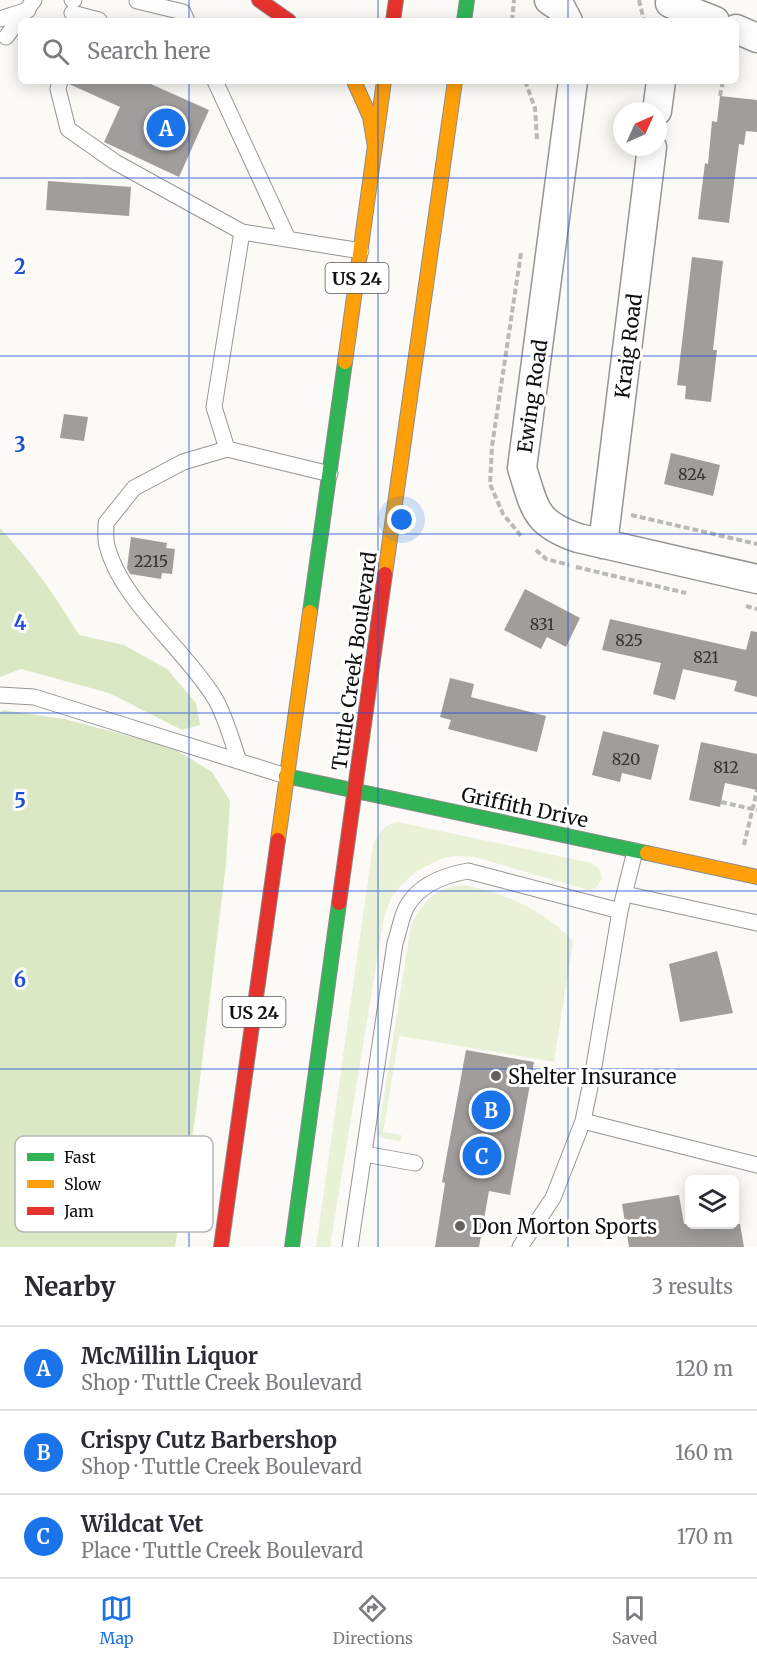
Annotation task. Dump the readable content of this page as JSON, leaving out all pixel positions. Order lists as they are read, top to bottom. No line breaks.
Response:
{"streets":{"main road":["US 24","Tuttle Creek Boulevard","Griffith Drive"],"street":["Kraig Road","Ewing Road"]},"crossings":[["US 24","Griffith Drive"],["Kraig Road","Ewing Road"],["Tuttle Creek Boulevard","Griffith Drive"]],"places":["Shelter Insurance","Don Morton Sports"],"house_numbers":["824","2215","831","825","821","820","812"],"legend":["Fast","Slow","Jam"],"north":"top right","page":{"search":"Search here","pins":["A","B","C"],"heading":["Nearby","3 results"],"list":[{"mark":"A","name":"McMillin Liquor","note":"Shop · Tuttle Creek Boulevard","value":"120 m"},{"mark":"B","name":"Crispy Cutz Barbershop","note":"Shop · Tuttle Creek Boulevard","value":"160 m"},{"mark":"C","name":"Wildcat Vet","note":"Place · Tuttle Creek Boulevard","value":"170 m"}],"nav":["Map","Directions","Saved"]},"grid":{"rows":["2","3","4","5","6"]}}
